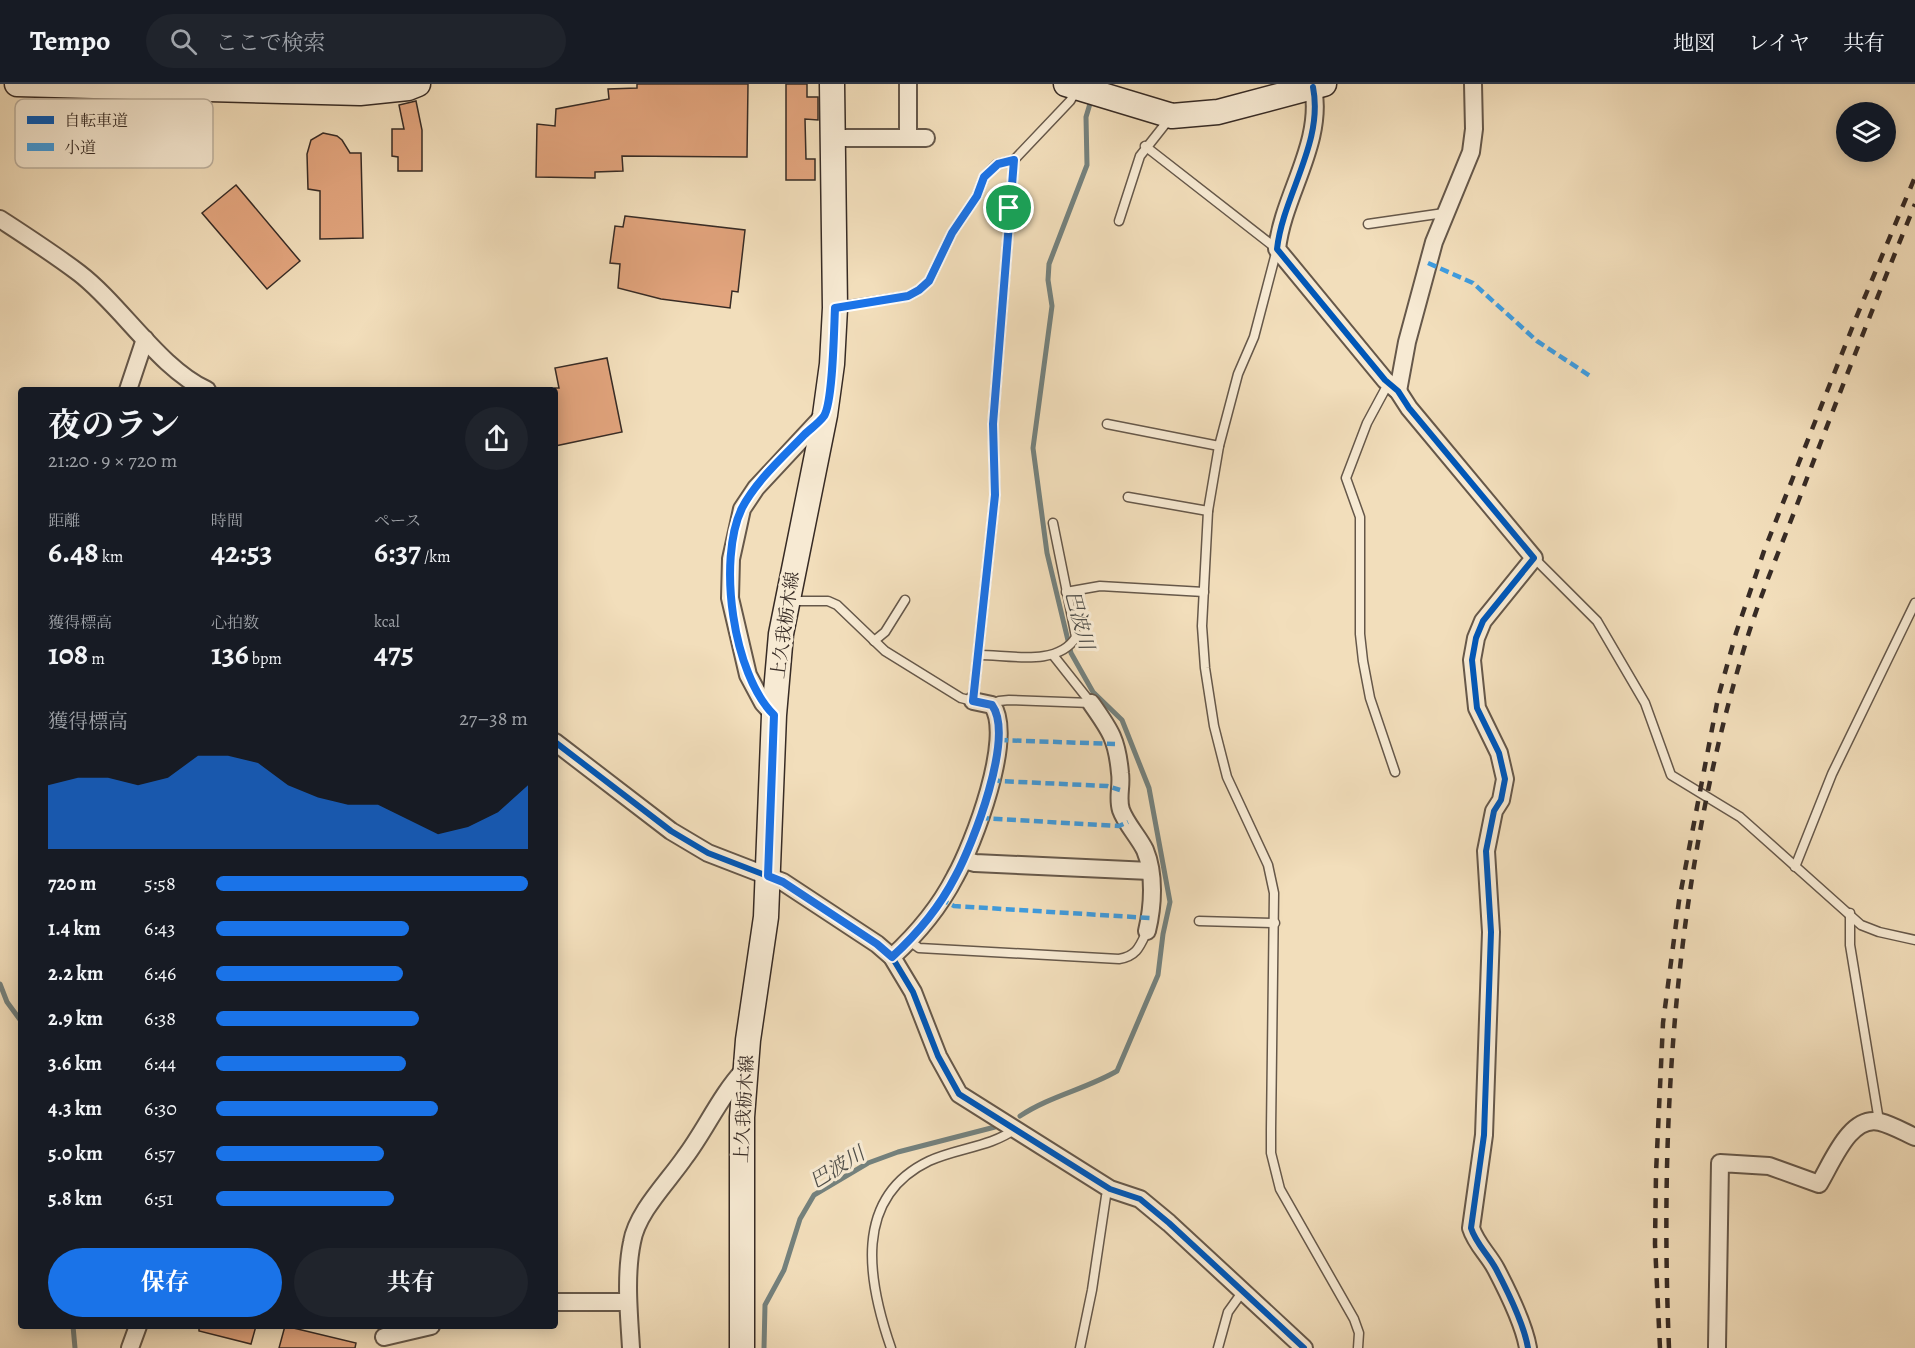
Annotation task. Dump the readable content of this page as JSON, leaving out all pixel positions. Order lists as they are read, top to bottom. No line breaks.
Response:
{"streets":{"main road":["上久我栃木線"]},"water":["巴波川"],"legend":["自転車道","小道"],"page":{"header":"Tempo","search":"ここで検索","nav":["地図","レイヤ","共有"],"heading":["夜のラン","21:20 · 9 × 720 m"],"stats":[["距離","6.48 km"],["時間","42:53"],["ペース","6:37 /km"],["獲得標高","108 m"],["心拍数","136 bpm"],["kcal","475"]],"chart":["獲得標高","27–38 m"],"list":[{"name":"720 m","note":"5:58"},{"name":"1.4 km","note":"6:43"},{"name":"2.2 km","note":"6:46"},{"name":"2.9 km","note":"6:38"},{"name":"3.6 km","note":"6:44"},{"name":"4.3 km","note":"6:30"},{"name":"5.0 km","note":"6:57"},{"name":"5.8 km","note":"6:51"}],"buttons":["保存","共有"]}}
